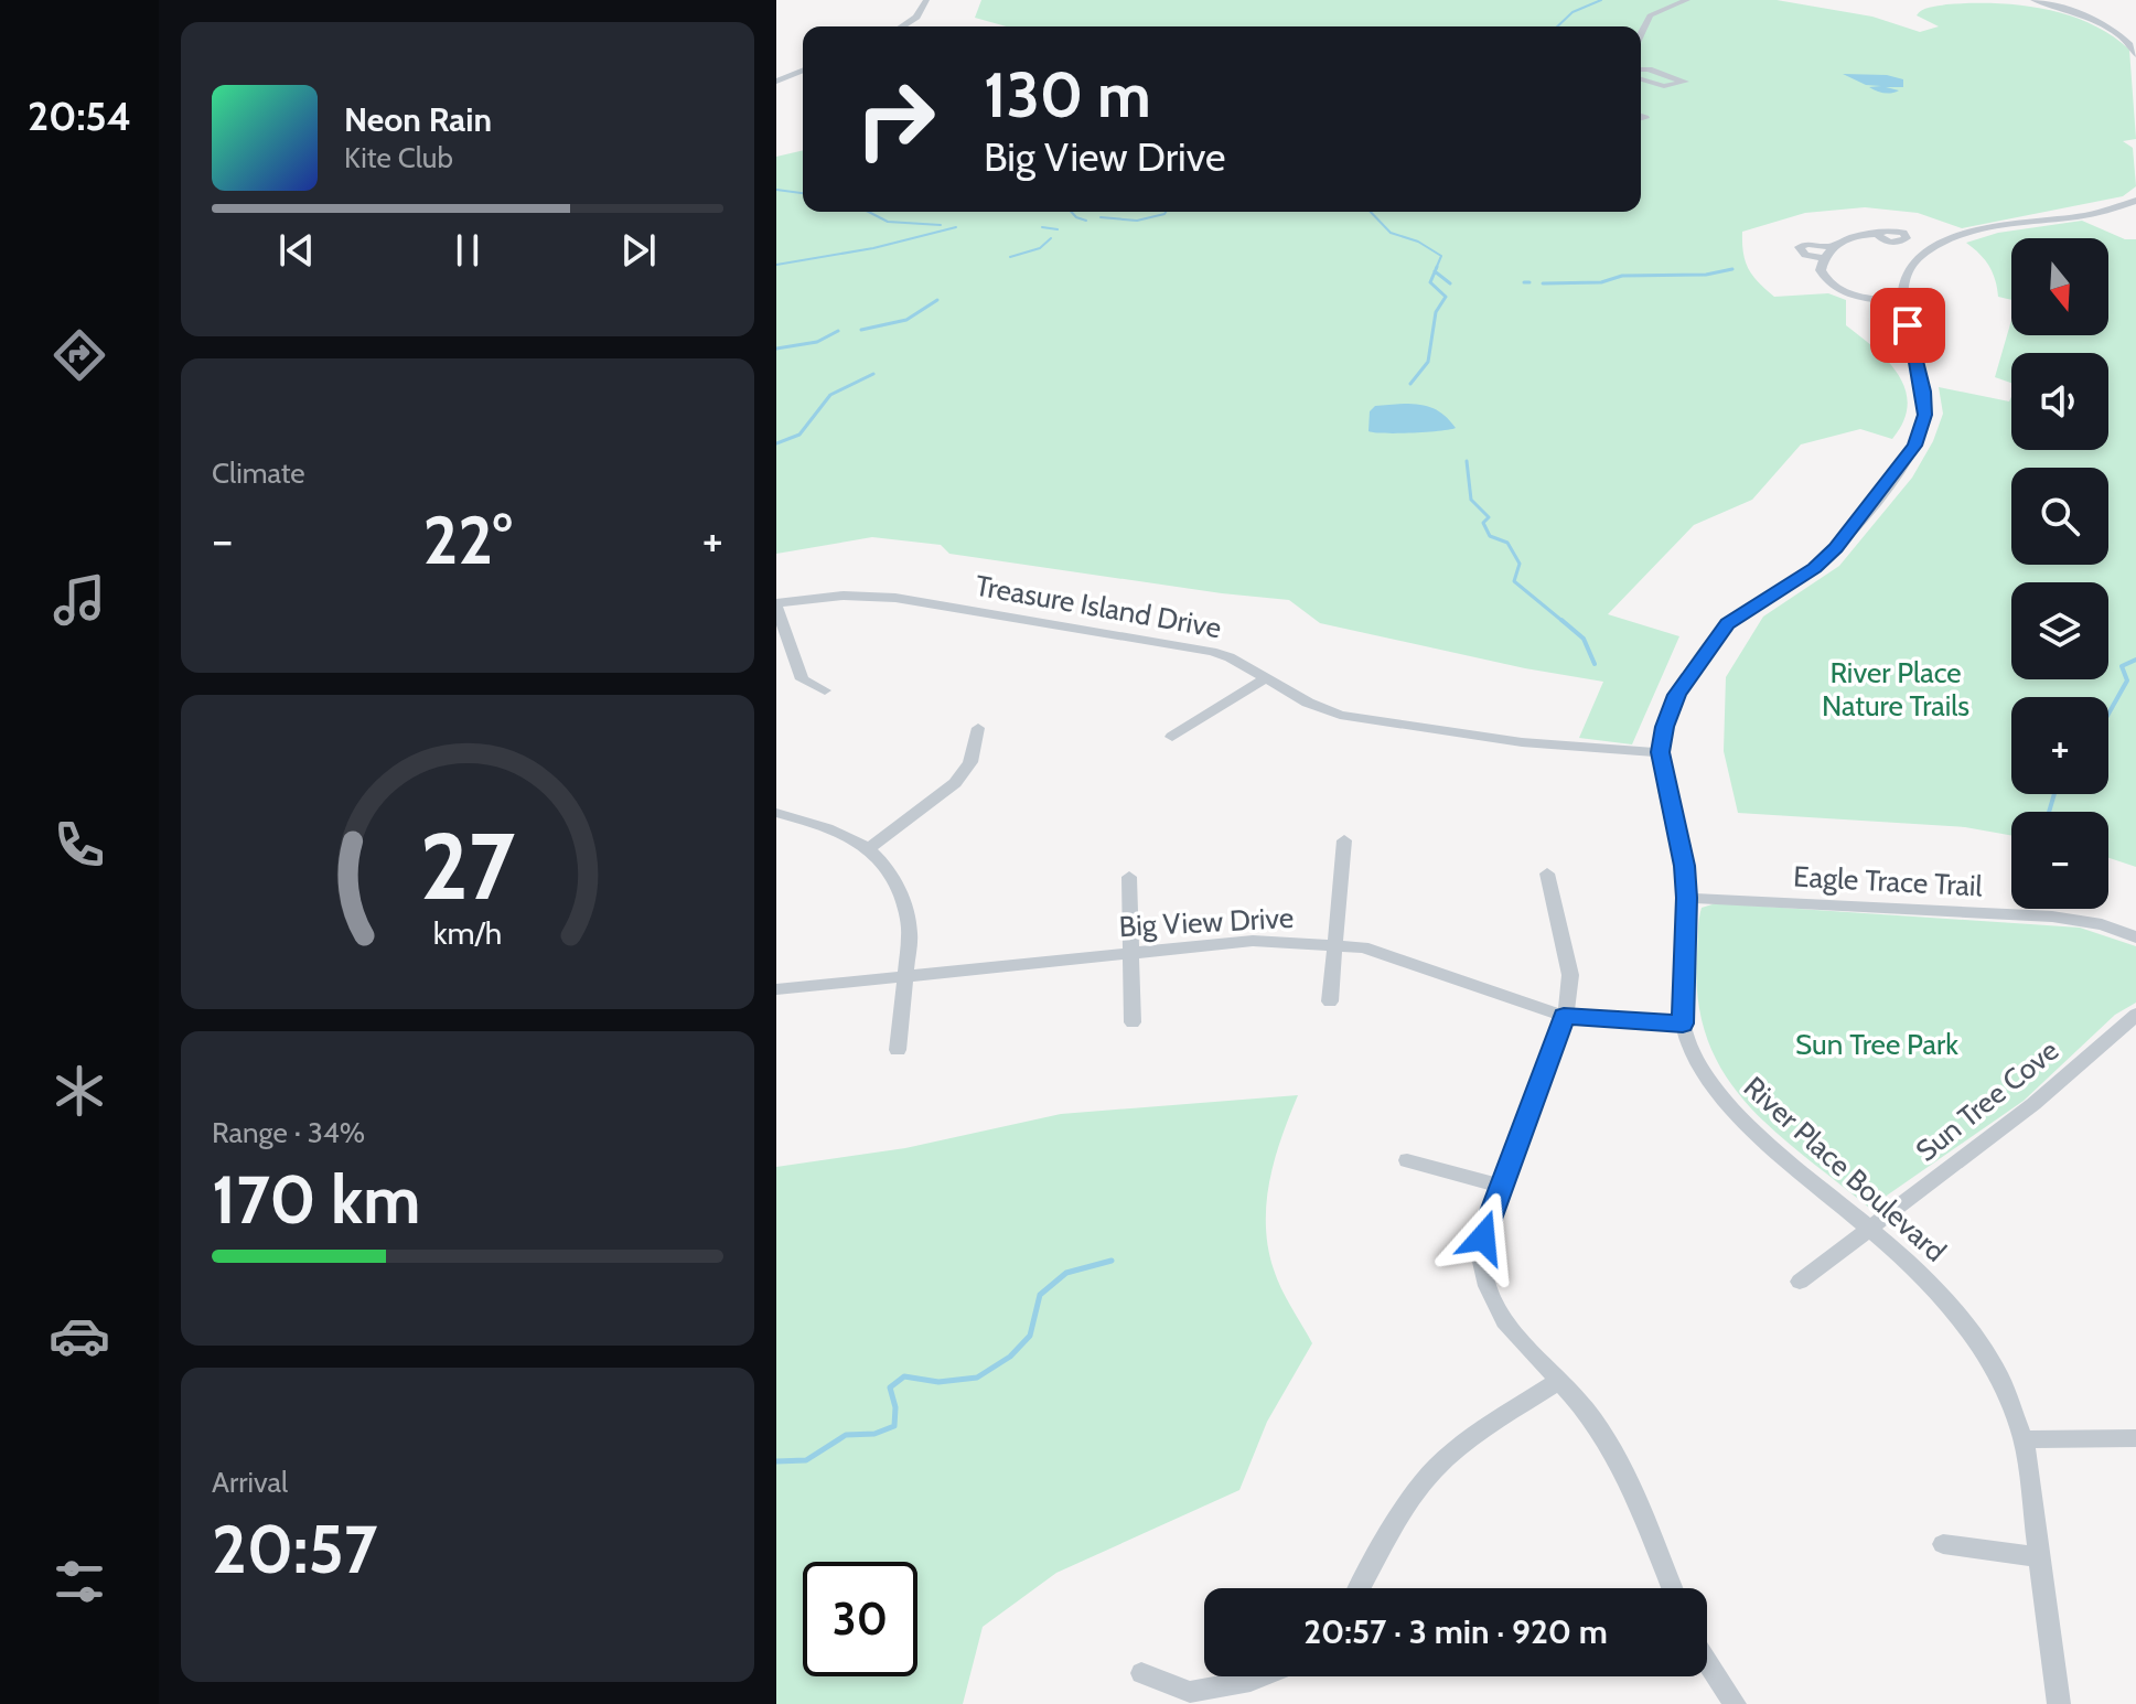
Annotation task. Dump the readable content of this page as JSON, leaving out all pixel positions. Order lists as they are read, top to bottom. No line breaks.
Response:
{"streets":{"street":["Treasure Island Drive","Eagle Trace Trail","Big View Drive","Sun Tree Cove","River Place Boulevard"]},"crossings":[["Treasure Island Drive","River Place Boulevard"],["Eagle Trace Trail","River Place Boulevard"],["Big View Drive","River Place Boulevard"],["Sun Tree Cove","River Place Boulevard"]],"parks":["River Place Nature Trails","Sun Tree Park"],"north":"bottom","page":{"tabs":"20:54","turn":["130 m","Big View Drive"],"song":["Neon Rain","Kite Club"],"map_buttons":["+","−"],"tile":["Climate",["Range · 34%","170 km"],["Arrival","20:57"]],"heat":["−","22°","+"],"limit":"30","trip":"20:57 · 3 min · 920 m","gauge":["27","km/h"]}}
